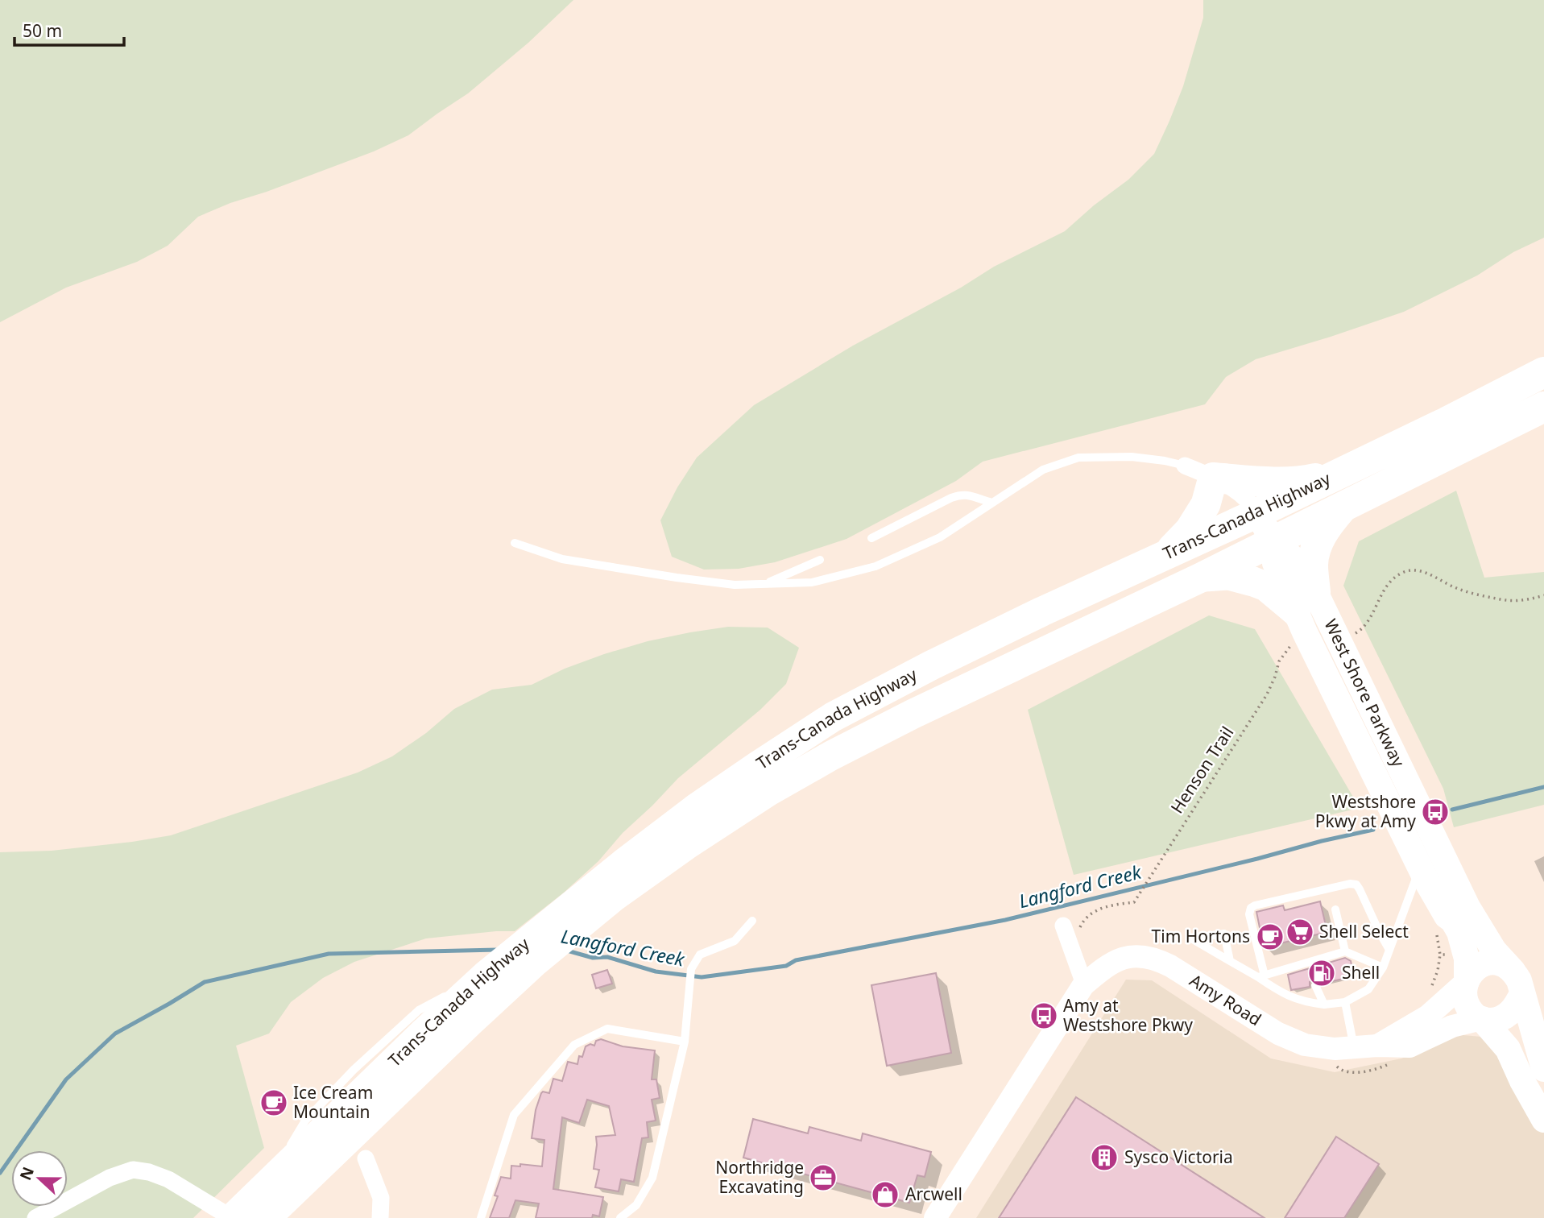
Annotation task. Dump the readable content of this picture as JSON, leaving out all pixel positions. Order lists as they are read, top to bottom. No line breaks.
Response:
{"streets":{"highway":["Trans-Canada Highway"],"main road":["West Shore Parkway"],"street":["Amy Road"],"path":["Henson Trail"]},"crossings":[["Trans-Canada Highway","West Shore Parkway"],["West Shore Parkway","Henson Trail"],["West Shore Parkway","Amy Road"]],"water":["Langford Creek"],"places":{"bus stop":["Westshore Pkwy at Amy","Amy at Westshore Pkwy"],"supermarket":["Shell Select"],"cafe":["Tim Hortons","Ice Cream Mountain"],"fuel station":["Shell"],"building":["Sysco Victoria"],"office":["Northridge Excavating"],"shop":["Arcwell"]},"scale_bar":"50 m","north":"left"}
